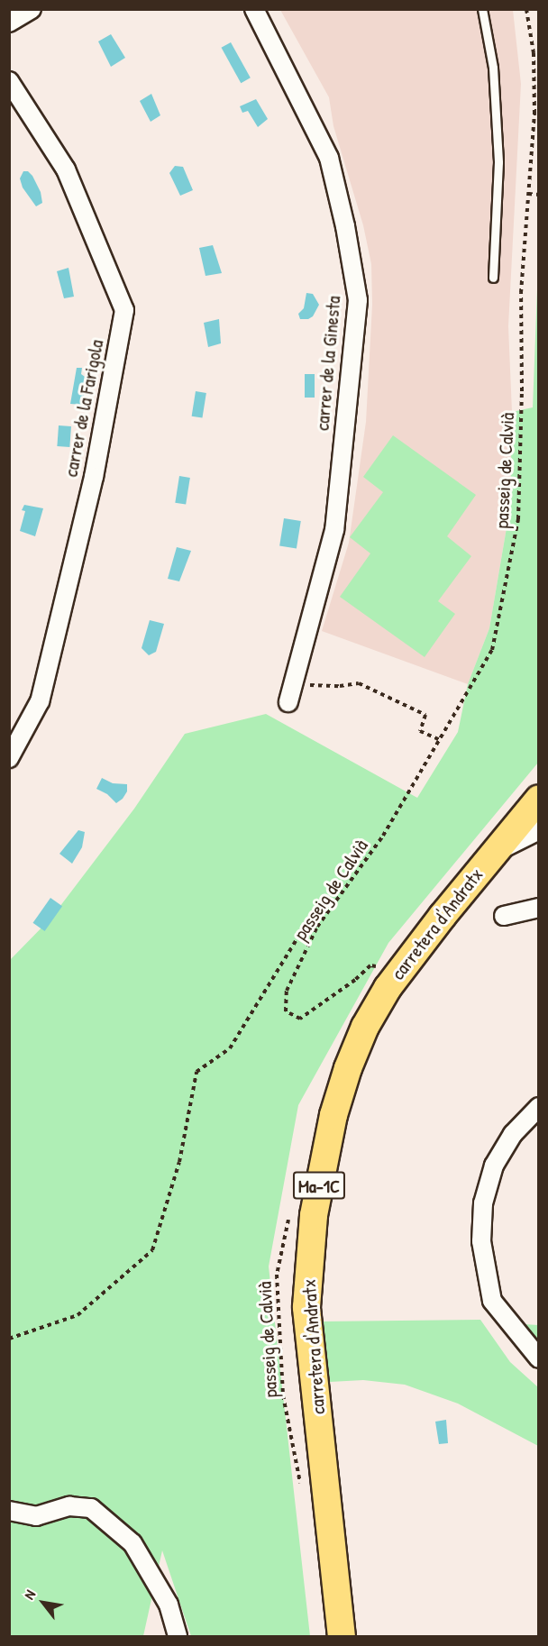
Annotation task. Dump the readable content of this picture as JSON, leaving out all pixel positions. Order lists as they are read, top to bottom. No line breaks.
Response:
{"streets":{"main road":["carretera d'Andratx","Ma-1C"],"street":["carrer de la Ginesta","carrer de la Farigola"],"path":["passeig de Calvià"]},"north":"top left"}
